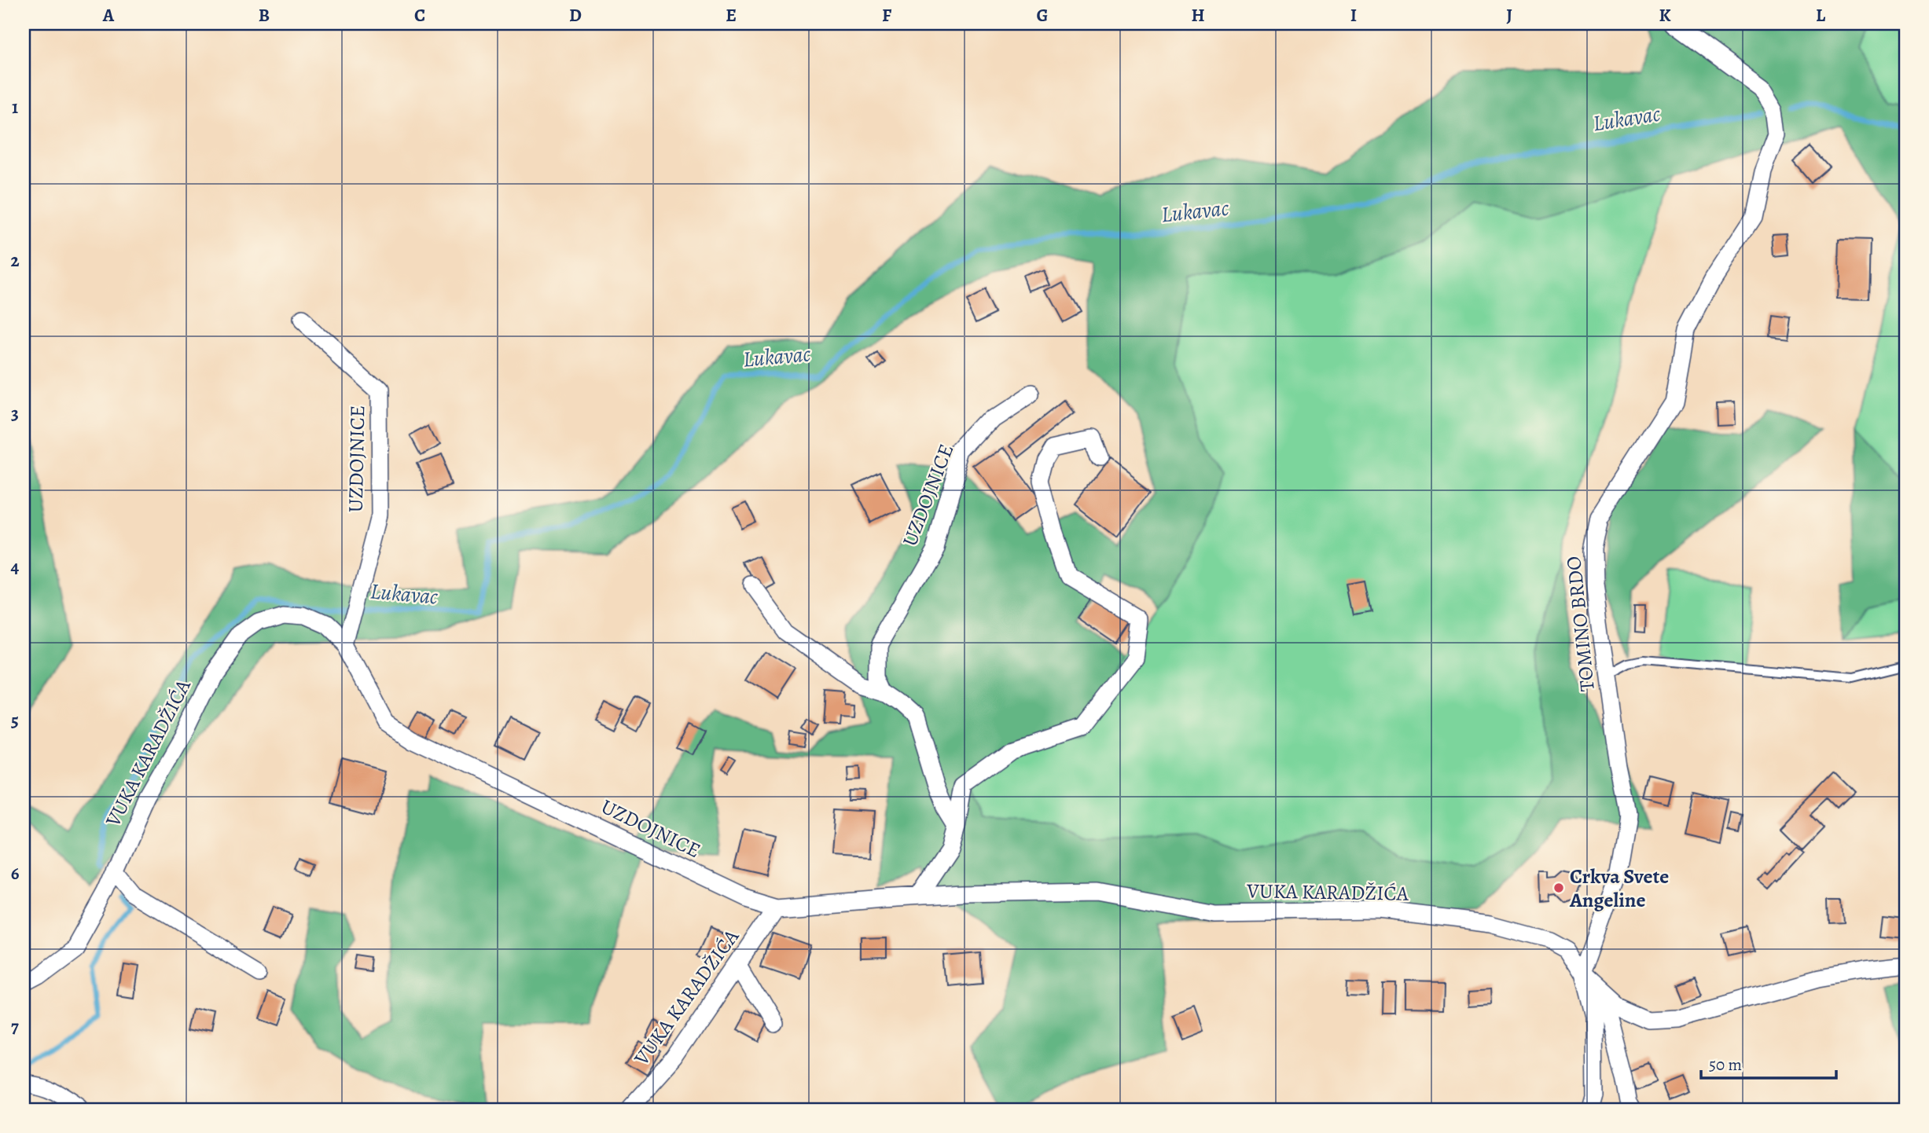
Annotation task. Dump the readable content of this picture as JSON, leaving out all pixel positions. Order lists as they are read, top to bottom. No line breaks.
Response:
{"streets":{"street":["UZDOJNICE","TOMINO BRDO","VUKA KARADŽIĆA"]},"crossings":[["UZDOJNICE","VUKA KARADŽIĆA"],["TOMINO BRDO","VUKA KARADŽIĆA"]],"water":["Lukavac"],"places":["Crkva Svete Angeline"],"scale_bar":"50 m","grid":{"columns":["A","B","C","D","E","F","G","H","I","J","K","L"],"rows":["1","2","3","4","5","6","7"]}}
